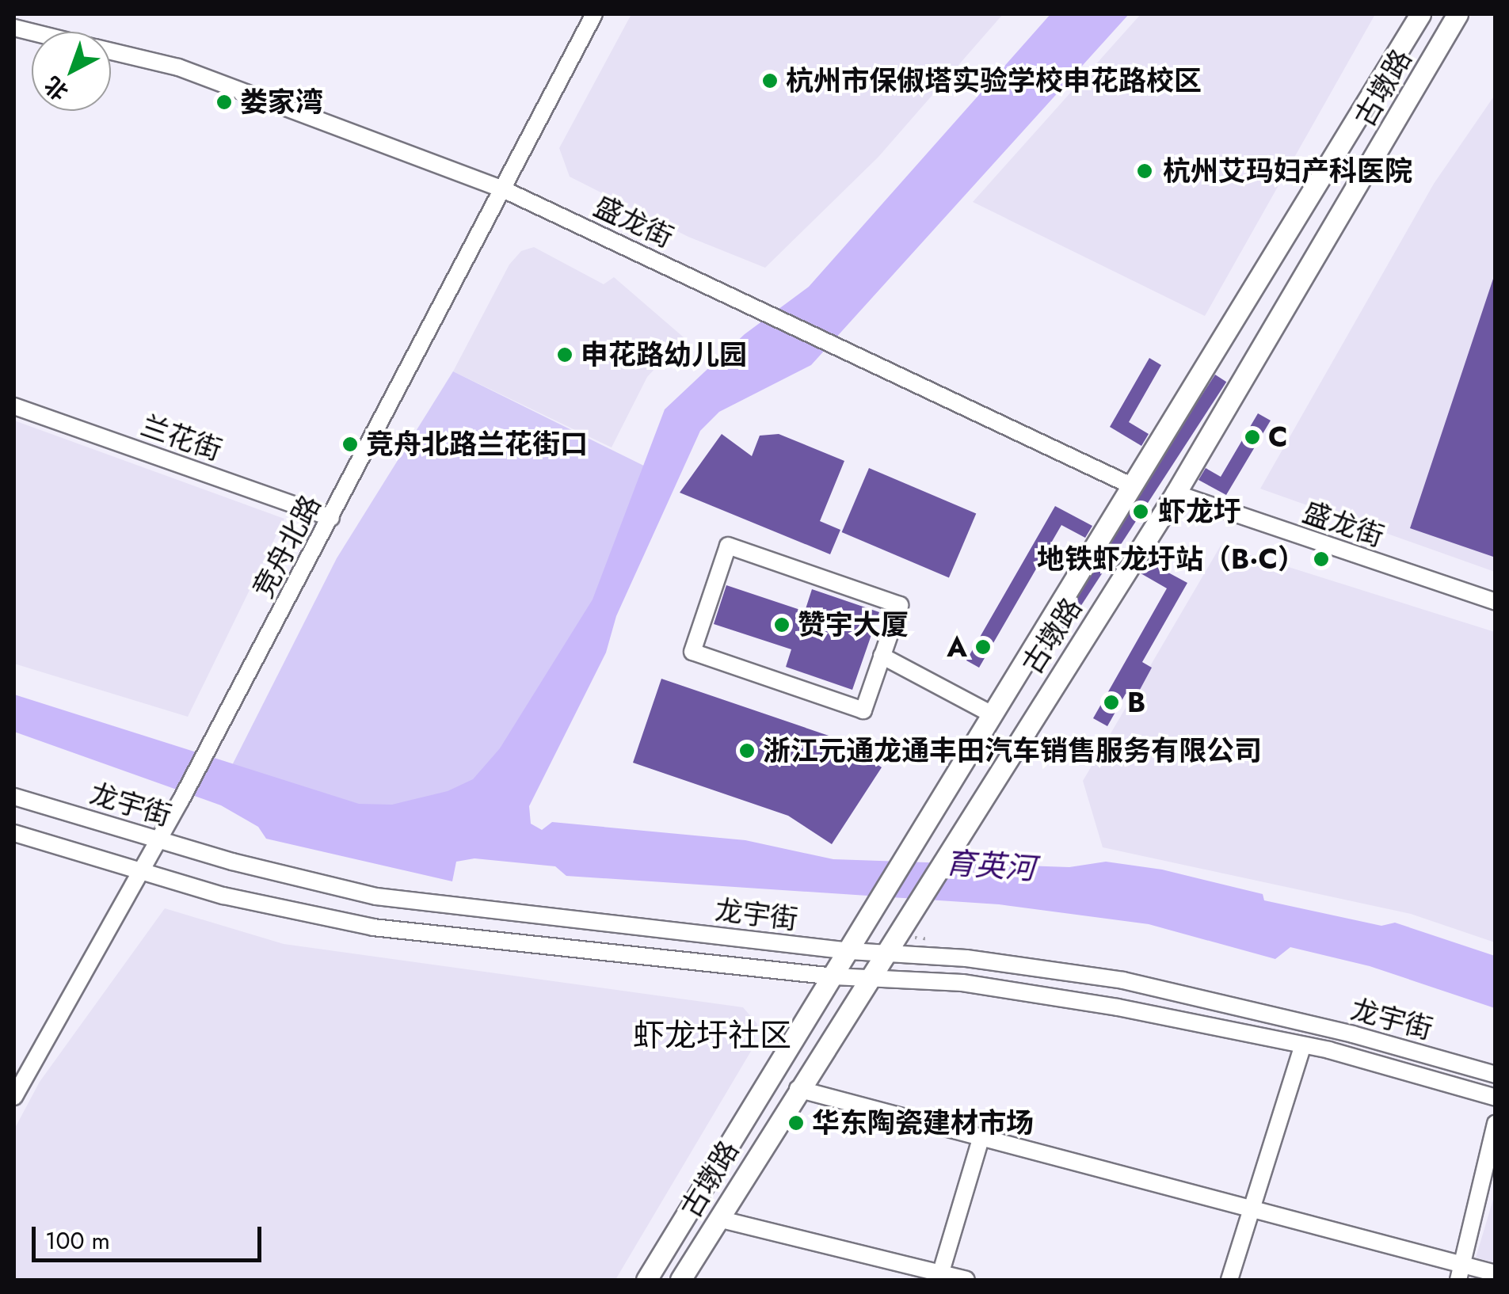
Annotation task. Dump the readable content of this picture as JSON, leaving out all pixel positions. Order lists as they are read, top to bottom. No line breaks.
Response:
{"streets":{"main road":["古墩路"],"street":["盛龙街","兰花街","竞舟北路","龙宇街"]},"crossings":[["古墩路","盛龙街"],["古墩路","龙宇街"],["盛龙街","竞舟北路"],["兰花街","竞舟北路"],["竞舟北路","龙宇街"]],"districts":["虾龙圩社区"],"water":["育英河"],"places":["杭州市保俶塔实验学校申花路校区","娄家湾","杭州艾玛妇产科医院","申花路幼儿园","C","竞舟北路兰花街口","虾龙圩","地铁虾龙圩站（B·C）","赞宇大厦","A","B","浙江元通龙通丰田汽车销售服务有限公司","华东陶瓷建材市场"],"scale_bar":"100 m","north":"bottom left"}
